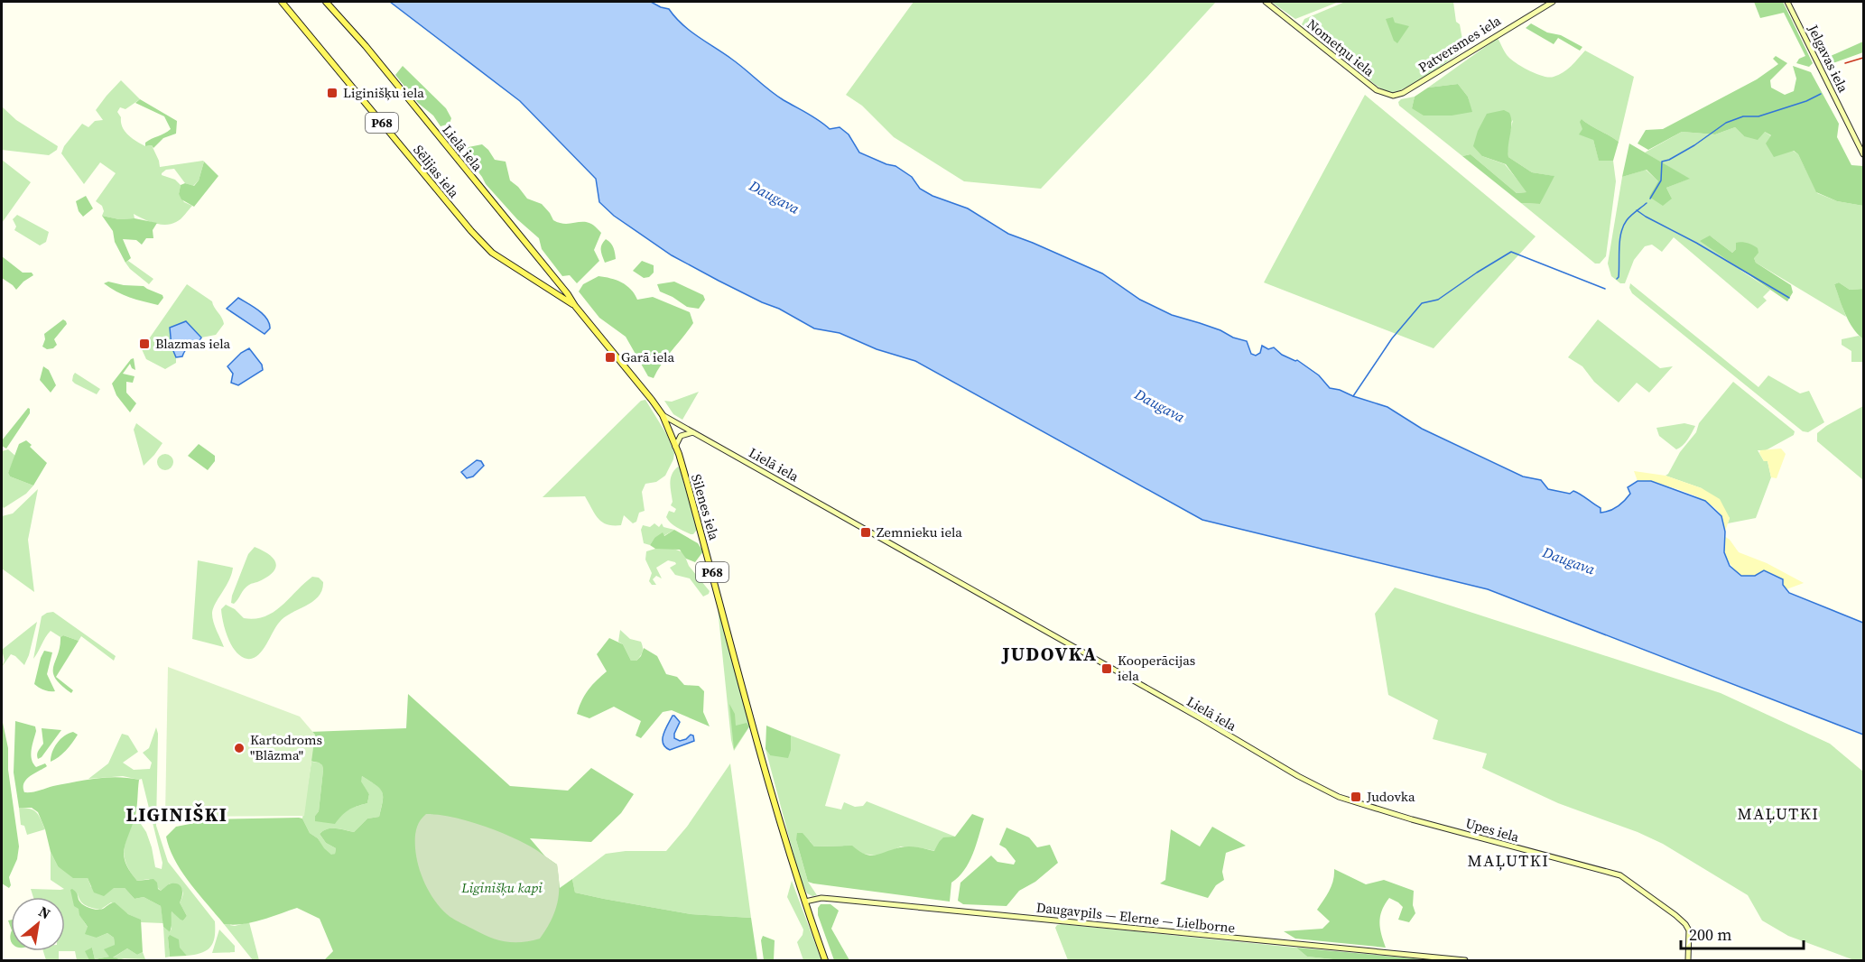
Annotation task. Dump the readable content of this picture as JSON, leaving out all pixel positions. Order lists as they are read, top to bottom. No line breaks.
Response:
{"streets":{"main road":["P68","Lielā iela","Sēlijas iela","Silenes iela"],"street":["Patversmes iela","Nometņu iela","Jelgavas iela","Upes iela","Daugavpils — Elerne — Lielborne"]},"crossings":[["Patversmes iela","Nometņu iela"],["P68","Silenes iela"],["P68","Daugavpils — Elerne — Lielborne"],["Lielā iela","Sēlijas iela"],["Lielā iela","Silenes iela"],["Lielā iela","Upes iela"],["Silenes iela","Daugavpils — Elerne — Lielborne"]],"districts":["JUDOVKA","MAĻUTKI","LIGINIŠKI","MAĻUTKI"],"water":["Daugava"],"parks":["Liginišķu kapi"],"places":{"transit":["Liginišķu iela","Blazmas iela","Garā iela","Zemnieku iela","Kooperācijas iela","Judovka"],"other":["Kartodroms \"Blāzma\""]},"scale_bar":"200 m","north":"top right"}
